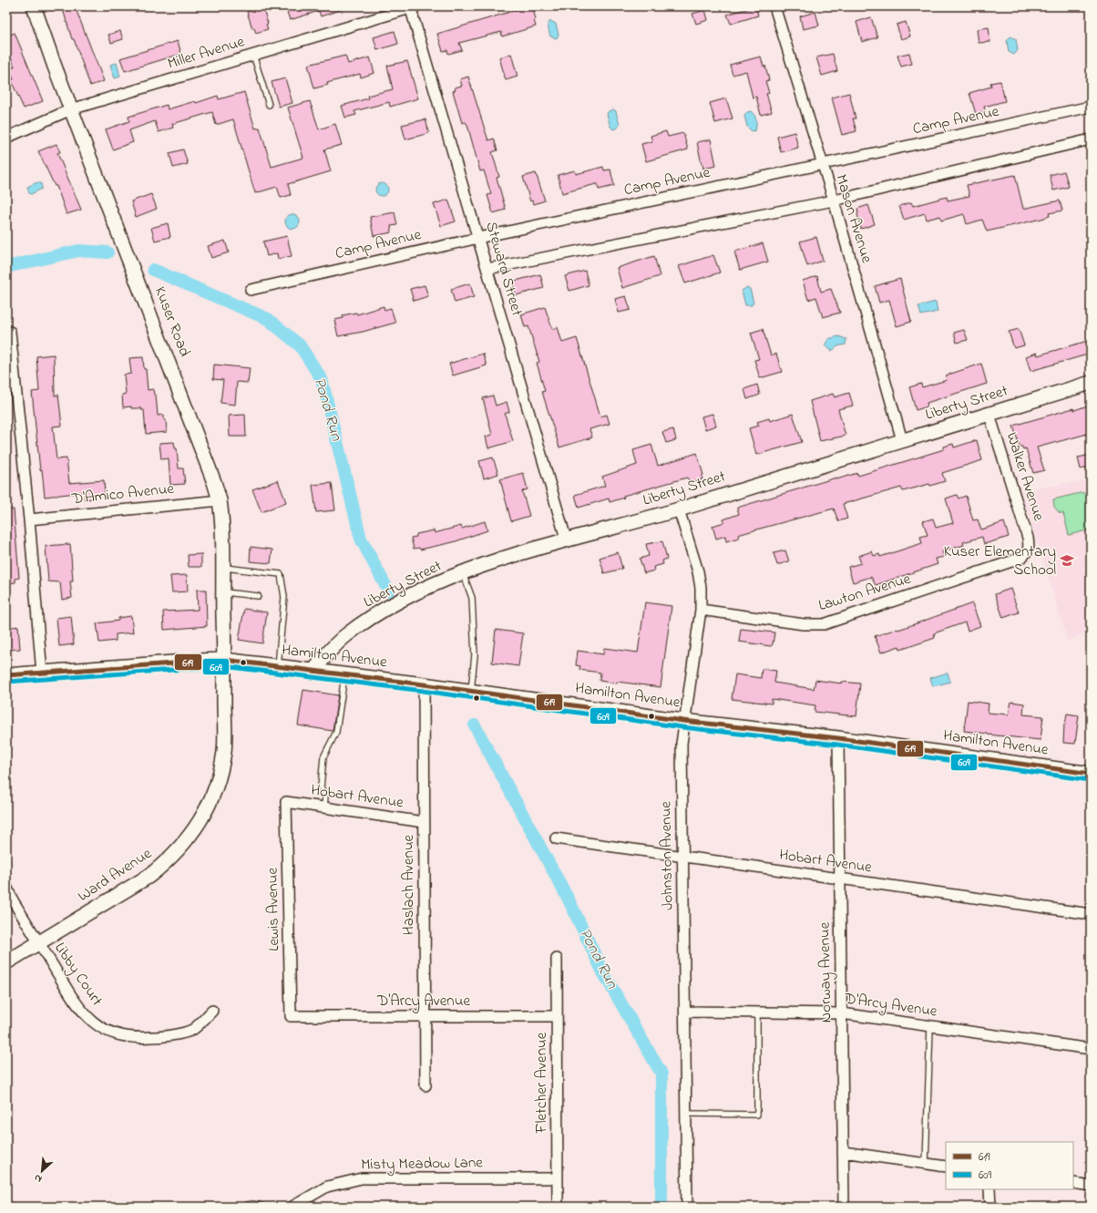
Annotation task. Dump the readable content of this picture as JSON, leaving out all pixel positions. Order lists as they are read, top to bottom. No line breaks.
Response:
{"streets":{"street":["Miller Avenue","Camp Avenue","Mason Avenue","Steward Street","Kuser Road","Liberty Street","Walker Avenue","D'Amico Avenue","Lawton Avenue","Hamilton Avenue","Hobart Avenue","Johnston Avenue","Ward Avenue","Haslach Avenue","Lewis Avenue","Norway Avenue","Libby Court","D'Arcy Avenue","Fletcher Avenue","Misty Meadow Lane"]},"crossings":[["Miller Avenue","Steward Street"],["Miller Avenue","Kuser Road"],["Camp Avenue","Mason Avenue"],["Camp Avenue","Steward Street"],["Mason Avenue","Liberty Street"],["Steward Street","Liberty Street"],["Kuser Road","D'Amico Avenue"],["Kuser Road","Hamilton Avenue"],["Kuser Road","Ward Avenue"],["Liberty Street","Walker Avenue"],["Liberty Street","Hamilton Avenue"],["Liberty Street","Johnston Avenue"],["Walker Avenue","Lawton Avenue"],["Lawton Avenue","Johnston Avenue"],["Hamilton Avenue","Johnston Avenue"],["Hamilton Avenue","Ward Avenue"],["Hamilton Avenue","Haslach Avenue"],["Hamilton Avenue","Norway Avenue"],["Hobart Avenue","Johnston Avenue"],["Hobart Avenue","Haslach Avenue"],["Hobart Avenue","Lewis Avenue"],["Hobart Avenue","Norway Avenue"],["Johnston Avenue","D'Arcy Avenue"],["Ward Avenue","Libby Court"],["Haslach Avenue","D'Arcy Avenue"],["Lewis Avenue","D'Arcy Avenue"],["Norway Avenue","D'Arcy Avenue"],["D'Arcy Avenue","Fletcher Avenue"],["Fletcher Avenue","Misty Meadow Lane"]],"water":["Pond Run"],"places":{"school or university":["Kuser Elementary School"]},"lines":["transit line 619","transit line 609"],"legend":["619","609"],"north":"bottom left"}
